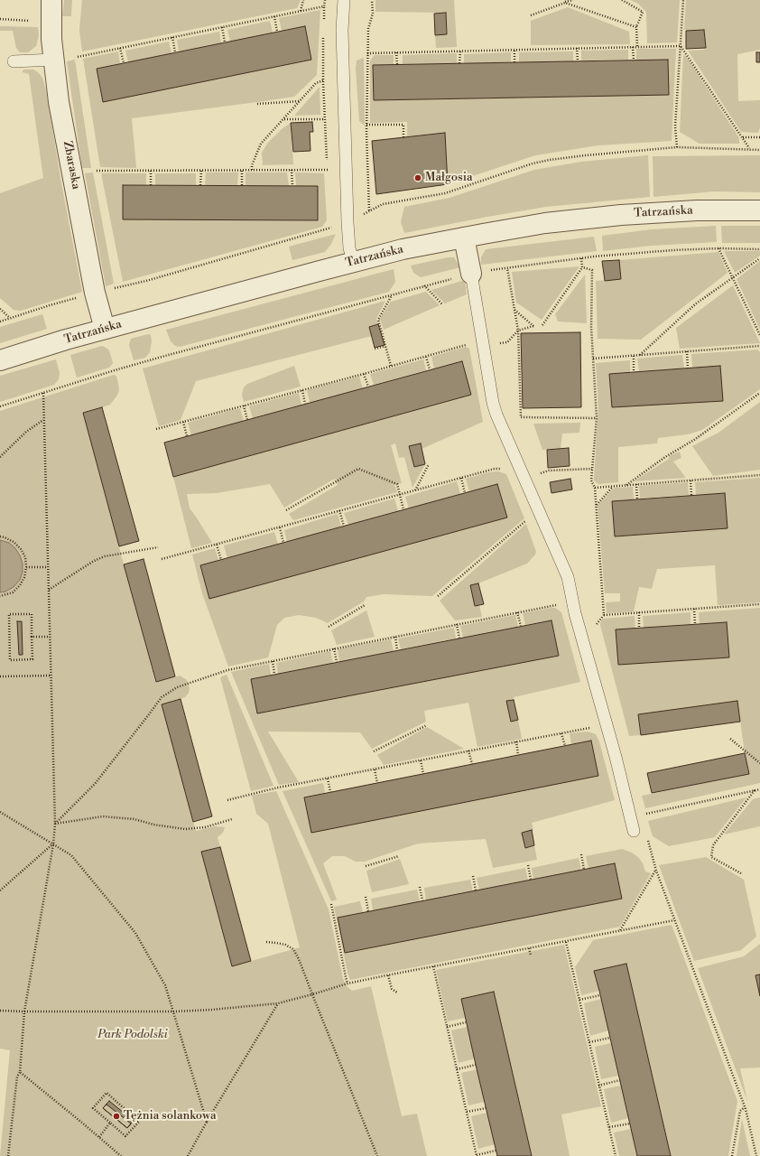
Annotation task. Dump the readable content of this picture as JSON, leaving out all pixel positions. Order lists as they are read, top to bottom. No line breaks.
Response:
{"streets":{"street":["Zbaraska","Tatrzańska"]},"crossings":[["Zbaraska","Tatrzańska"]],"parks":["Park Podolski"],"places":["Małgosia","Tężnia solankowa"]}
